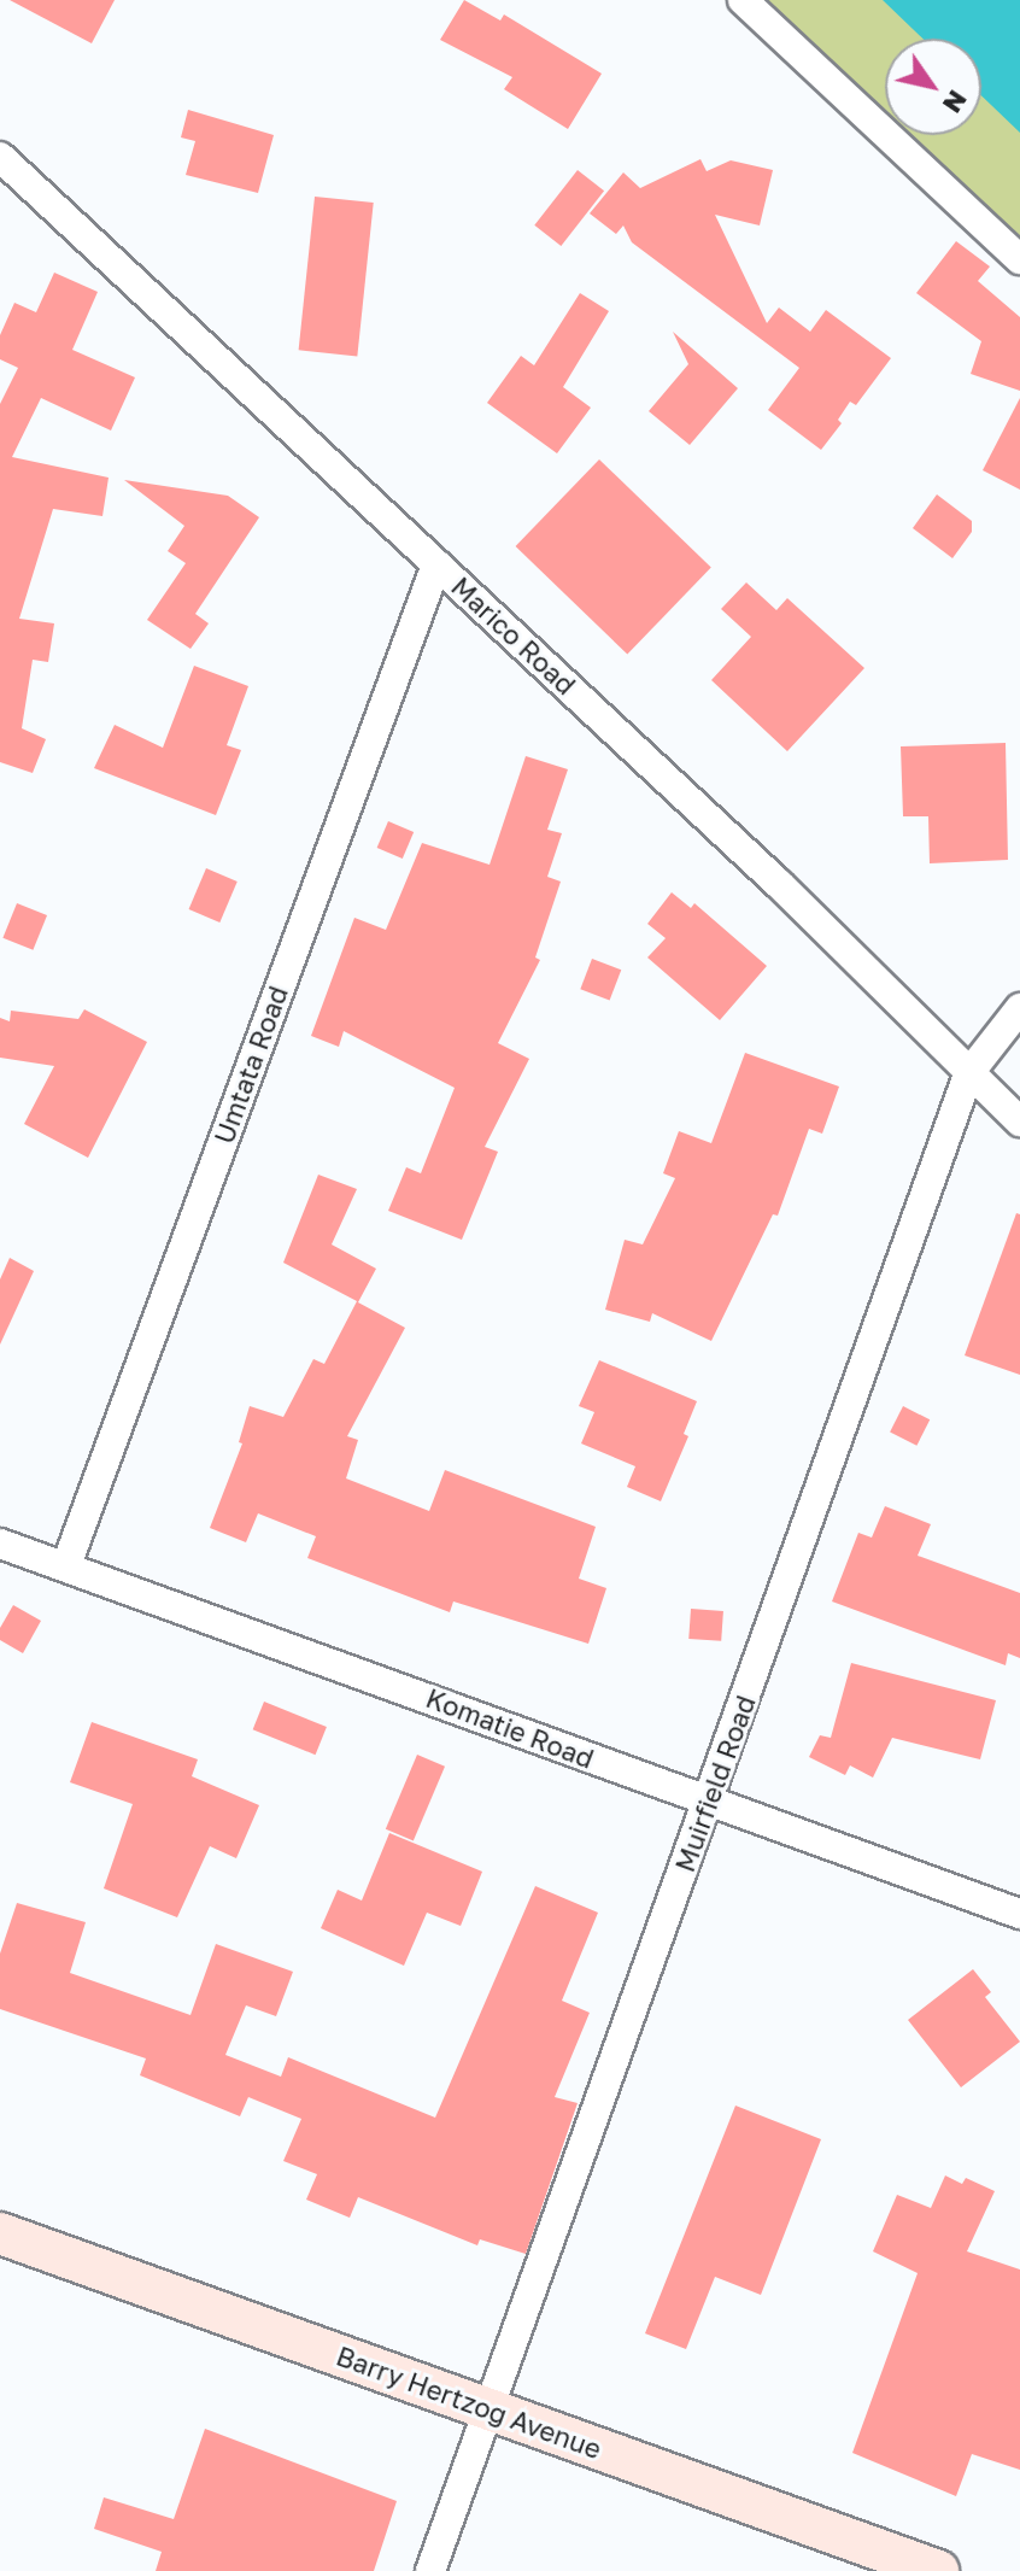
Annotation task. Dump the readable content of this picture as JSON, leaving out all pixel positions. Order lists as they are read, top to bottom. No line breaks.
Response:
{"streets":{"main road":["Barry Hertzog Avenue"],"street":["Marico Road","Umtata Road","Komatie Road","Muirfield Road"]},"crossings":[["Marico Road","Umtata Road"],["Marico Road","Muirfield Road"],["Umtata Road","Komatie Road"],["Komatie Road","Muirfield Road"],["Muirfield Road","Barry Hertzog Avenue"]],"north":"bottom right"}
